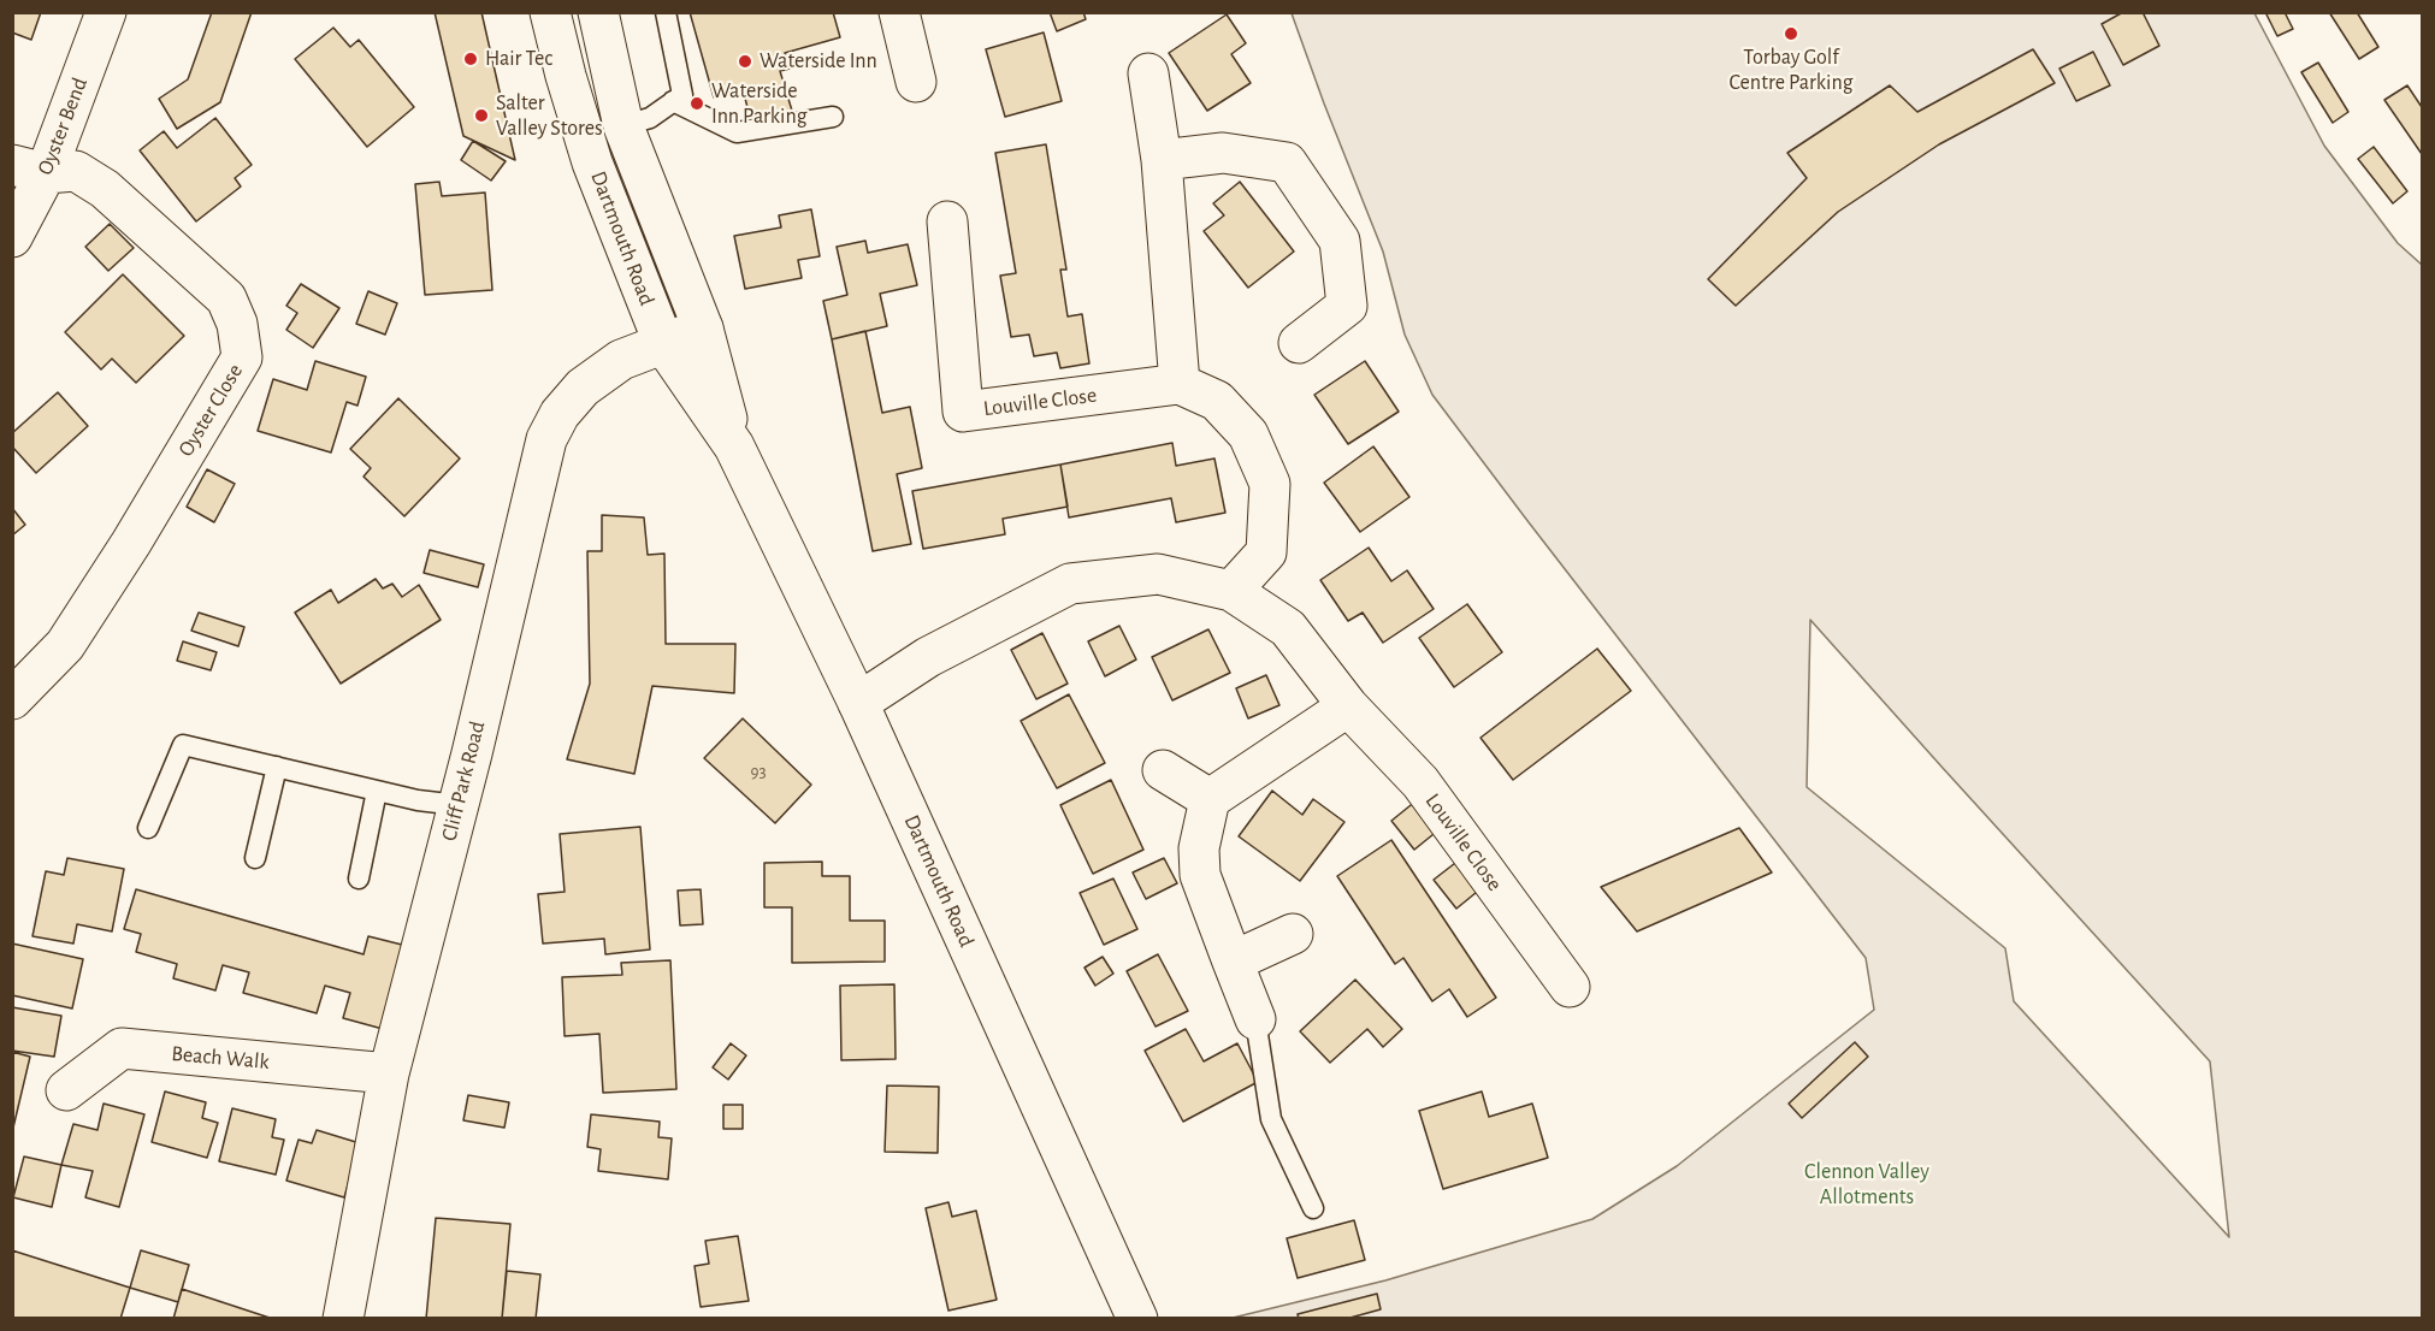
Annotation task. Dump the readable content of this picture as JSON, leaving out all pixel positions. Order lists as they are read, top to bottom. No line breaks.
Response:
{"streets":{"street":["Oyster Bend","Dartmouth Road","Louville Close","Oyster Close","Cliff Park Road","Beach Walk"]},"crossings":[["Oyster Bend","Oyster Close"],["Dartmouth Road","Louville Close"],["Dartmouth Road","Cliff Park Road"],["Cliff Park Road","Beach Walk"]],"parks":["Clennon Valley Allotments"],"places":["Torbay Golf Centre Parking","Hair Tec","Waterside Inn","Waterside Inn Parking","Salter Valley Stores"],"house_numbers":["93"]}
